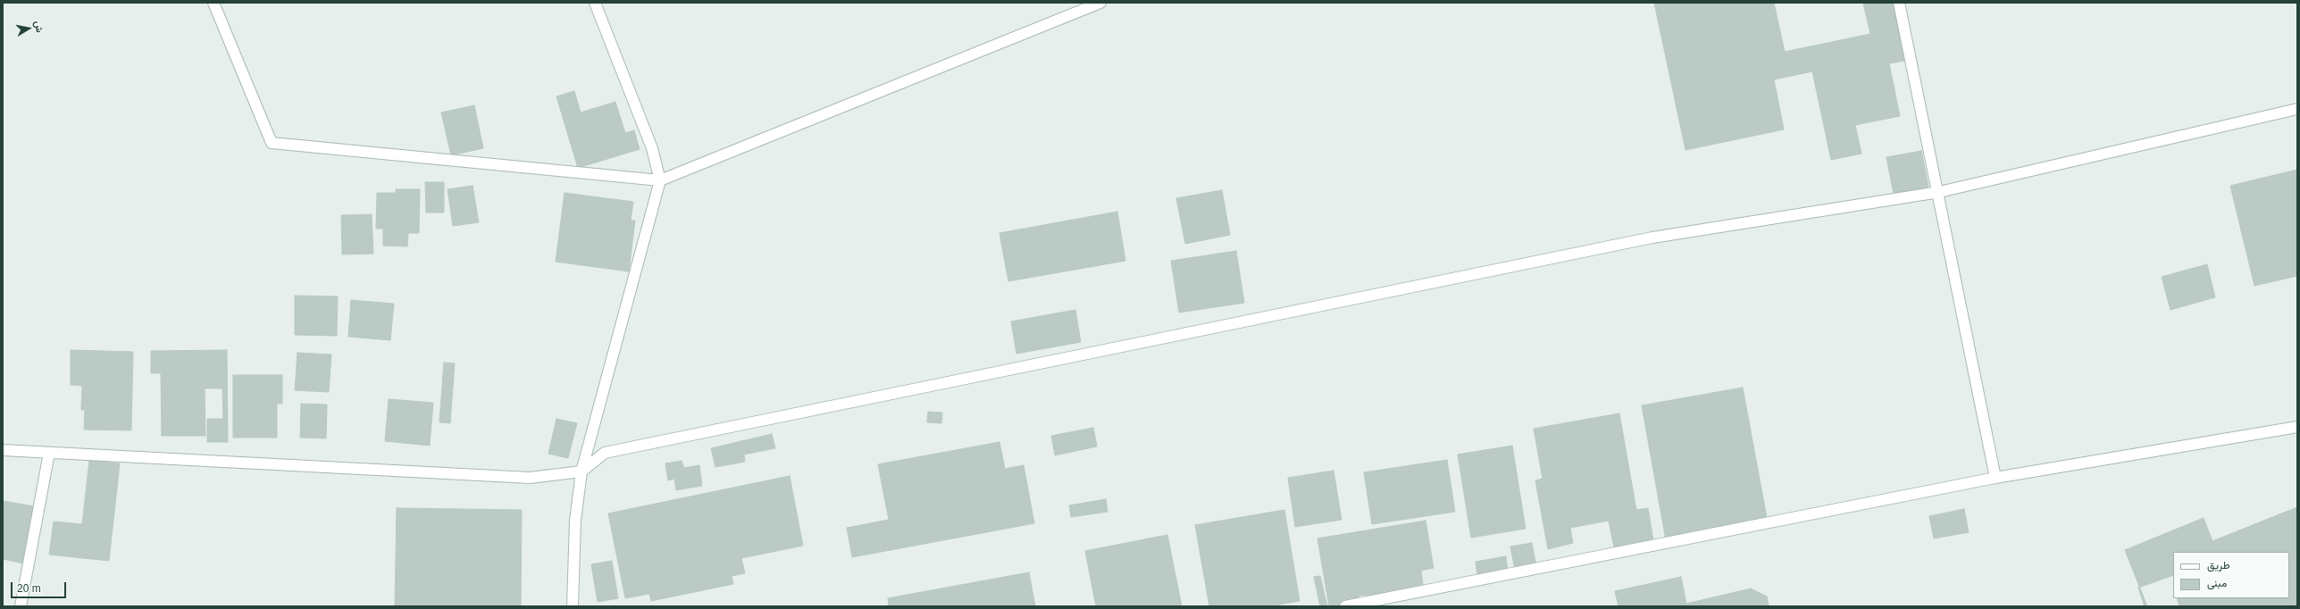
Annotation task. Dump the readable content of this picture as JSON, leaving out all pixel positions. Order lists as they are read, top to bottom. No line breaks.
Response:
{"legend":["طريق","مبنى"],"scale_bar":"20 m","north":"right"}
